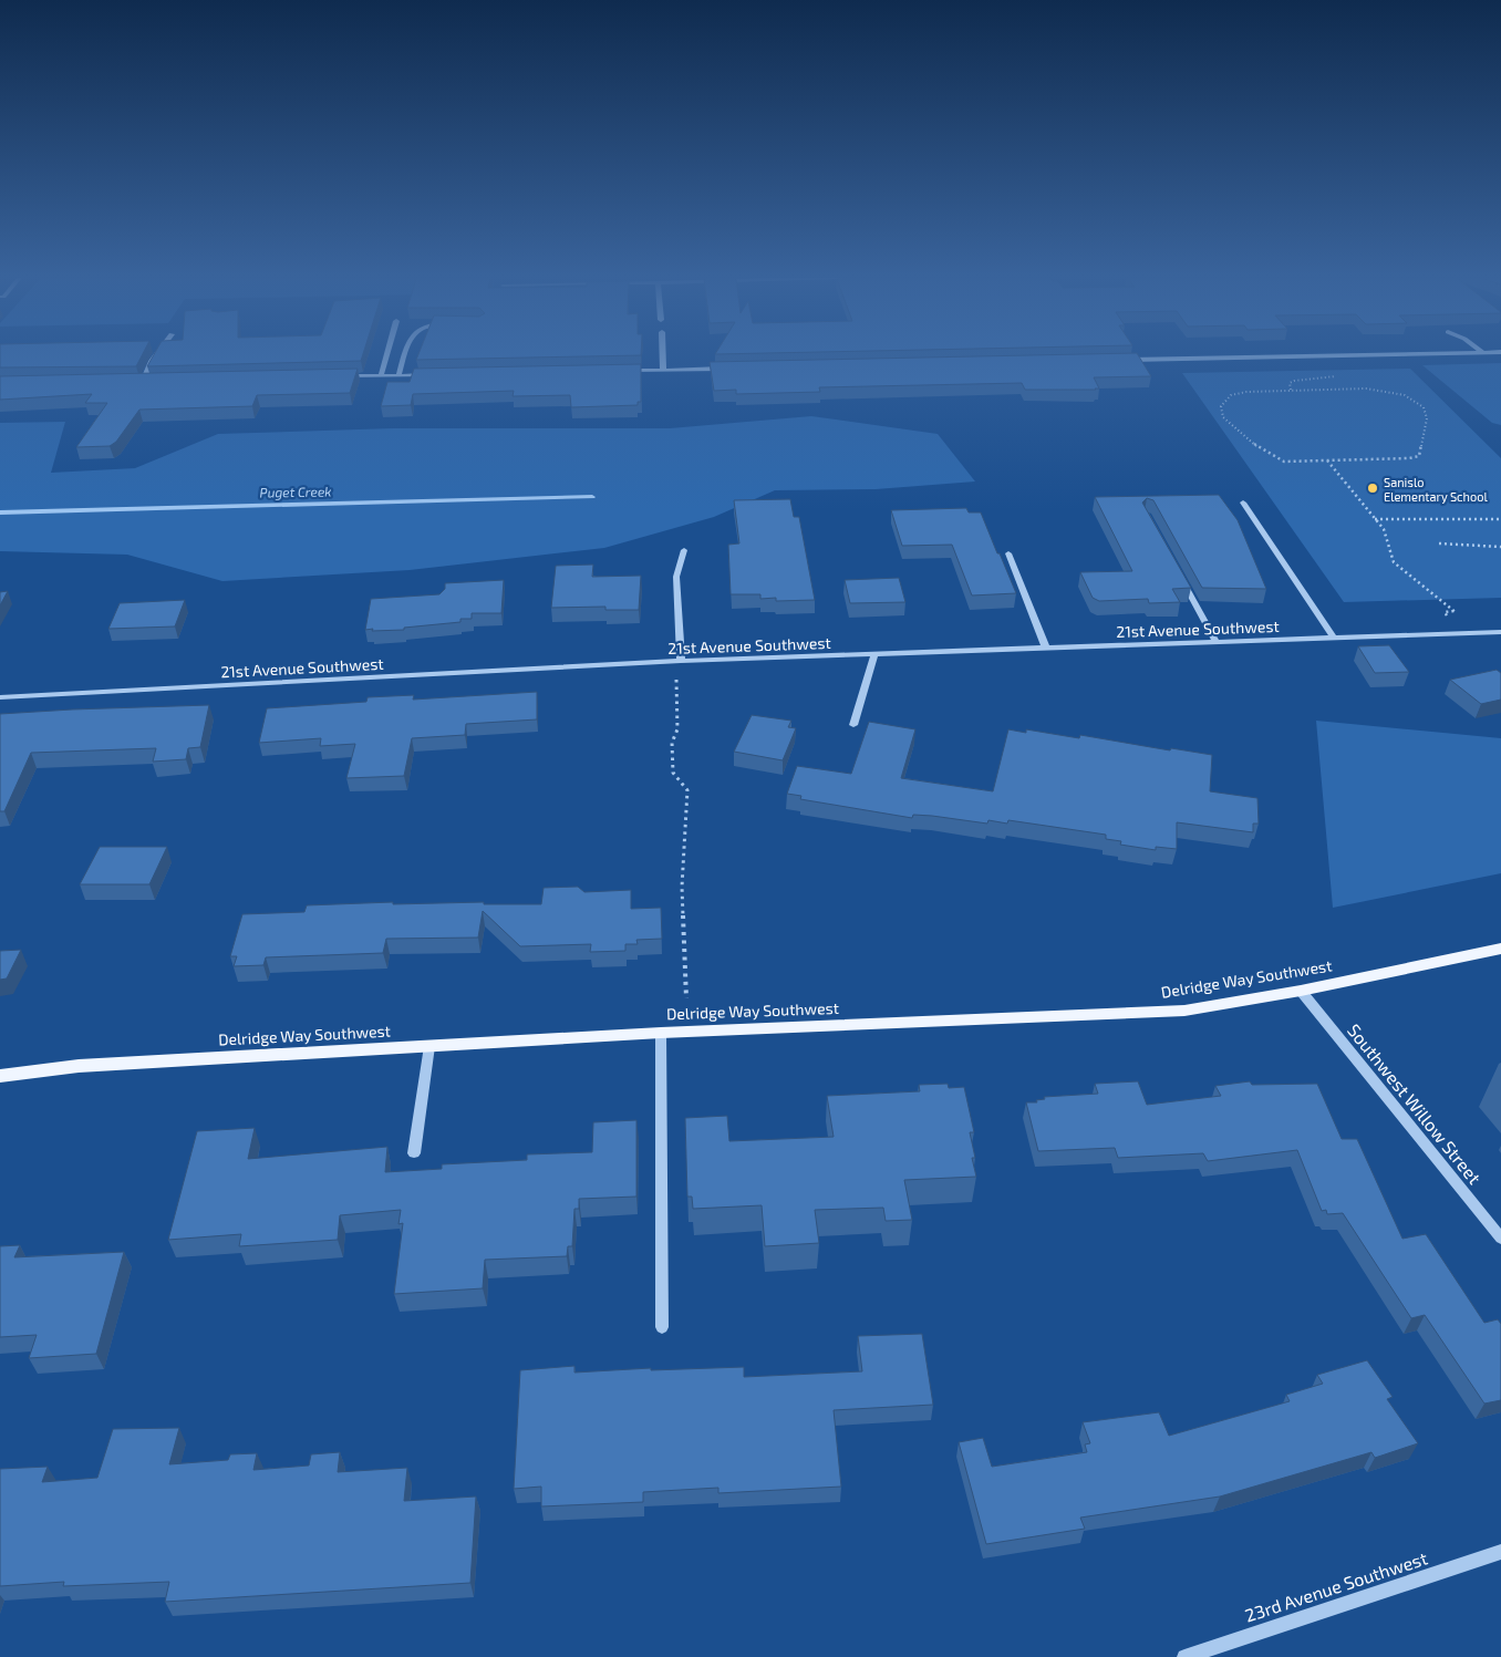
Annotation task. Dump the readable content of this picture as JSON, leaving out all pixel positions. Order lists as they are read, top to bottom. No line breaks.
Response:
{"streets":{"main road":["Delridge Way Southwest"],"street":["21st Avenue Southwest","Southwest Willow Street","23rd Avenue Southwest"]},"crossings":[["Delridge Way Southwest","Southwest Willow Street"]],"water":["Puget Creek"],"places":["Sanislo Elementary School"]}
